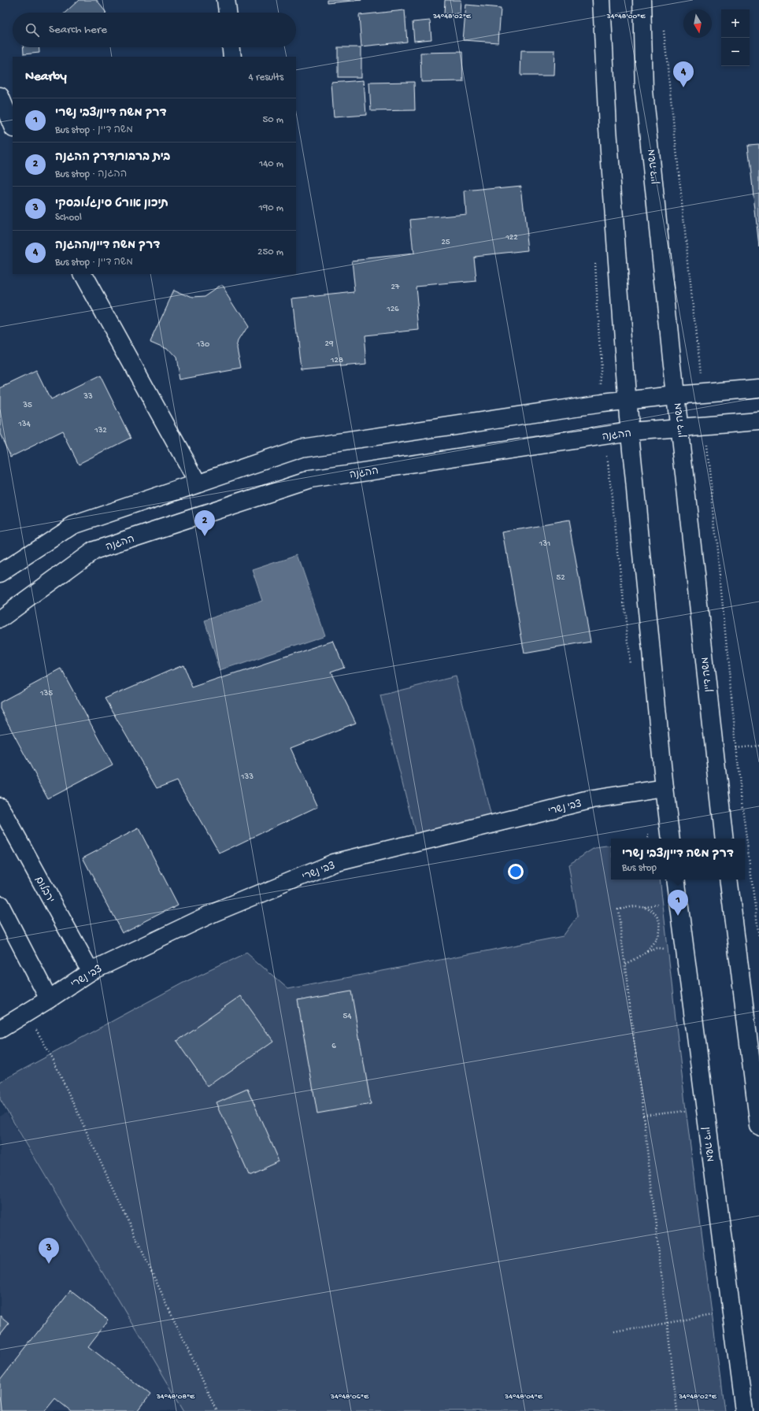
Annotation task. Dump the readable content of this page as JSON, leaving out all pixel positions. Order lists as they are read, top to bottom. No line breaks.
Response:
{"streets":{"street":["משה דיין","ההגנה","צבי נשרי","ירבלום"]},"crossings":[["משה דיין","ההגנה"],["צבי נשרי","ירבלום"]],"house_numbers":["122","25","27","126","29","130","128","33","35","134","132","131","52","135","133","54","6"],"north":"bottom","page":{"map_buttons":["+","−"],"search":"Search here","heading":["Nearby","4 results"],"pins":["4","2","1","3"],"list":[{"mark":"1","name":"דרך משה דיין/צבי נשרי","note":"Bus stop · משה דיין","value":"50 m"},{"mark":"2","name":"בית ברבור/דרך ההגנה","note":"Bus stop · ההגנה","value":"140 m"},{"mark":"3","name":"תיכון אורט סינגלובסקי","note":"School","value":"190 m"},{"mark":"4","name":"דרך משה דיין/ההגנה","note":"Bus stop · משה דיין","value":"250 m"}],"popup":["דרך משה דיין/צבי נשרי","Bus stop"]},"coordinates":["34°48'00\"E","34°48'02\"E","34°48'08\"E","34°48'06\"E","34°48'04\"E"]}
